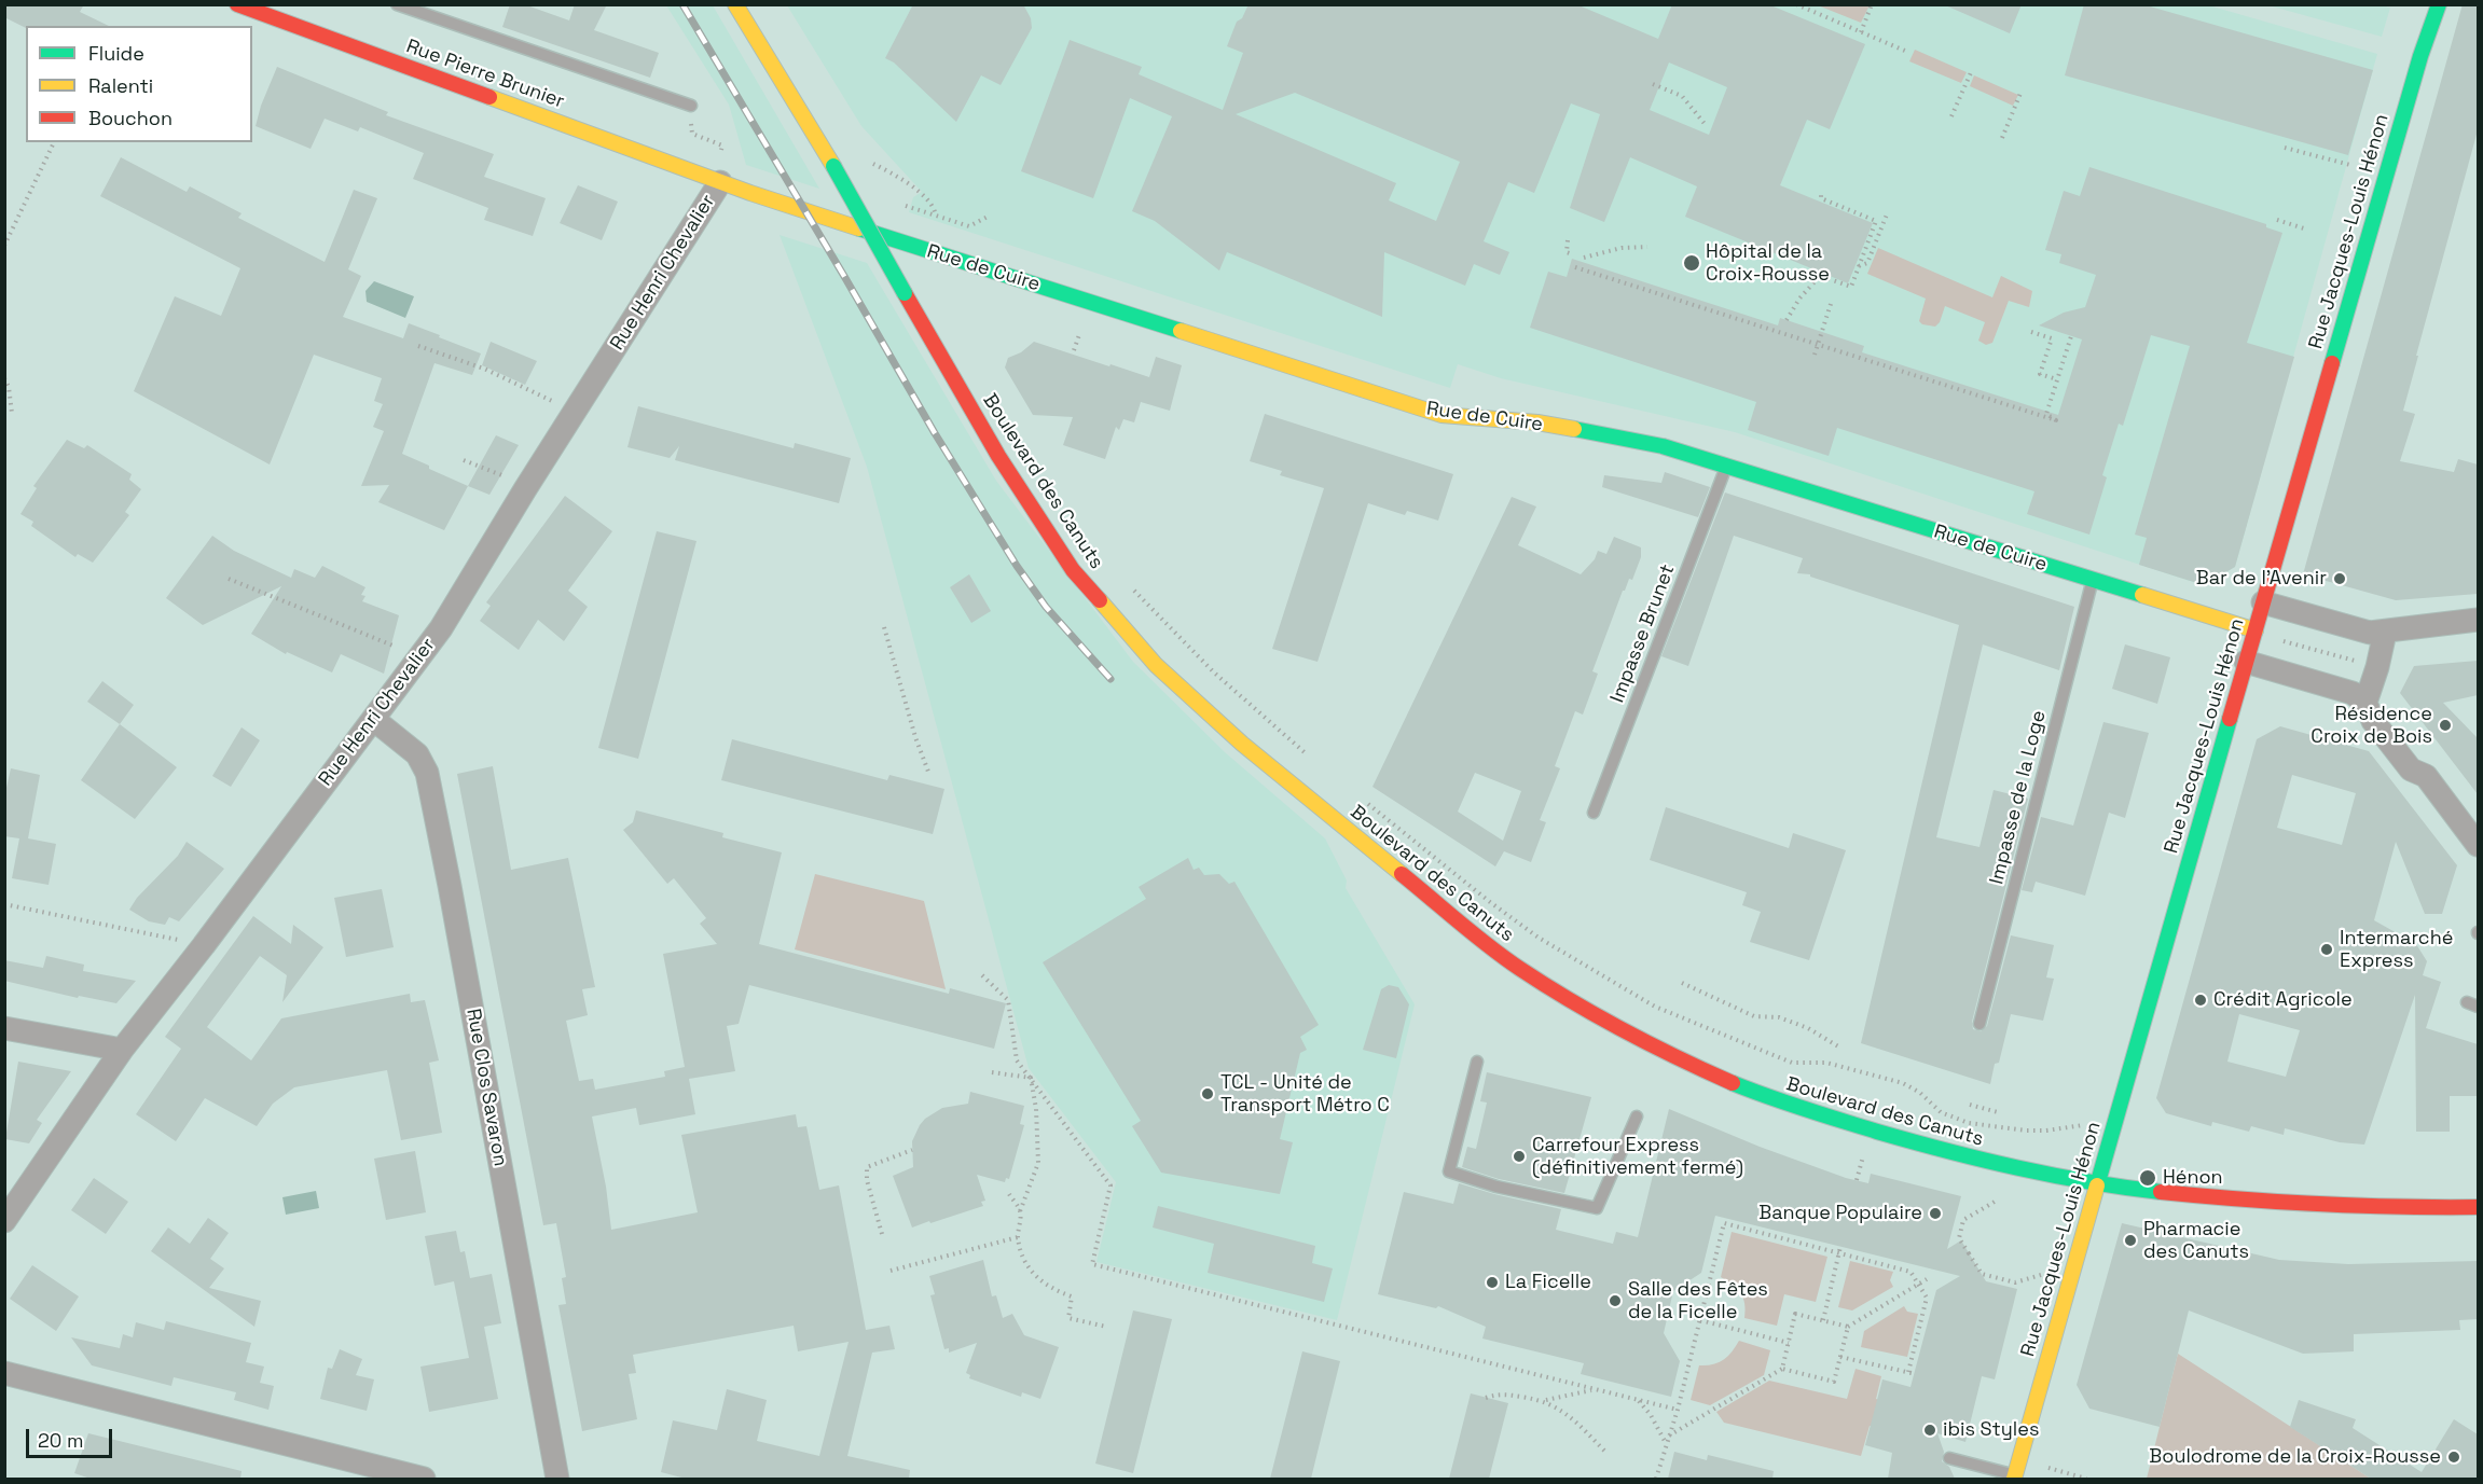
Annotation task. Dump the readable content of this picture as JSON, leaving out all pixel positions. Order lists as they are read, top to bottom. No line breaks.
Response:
{"streets":{"street":["Rue Pierre Brunier","Rue Jacques-Louis Hénon","Rue de Cuire","Rue Henri Chevalier","Boulevard des Canuts","Rue Clos Savaron"],"lane":["Impasse Brunet","Impasse de la Loge"]},"crossings":[["Rue Pierre Brunier","Rue de Cuire"],["Rue Pierre Brunier","Rue Henri Chevalier"],["Rue Jacques-Louis Hénon","Rue de Cuire"],["Rue Jacques-Louis Hénon","Boulevard des Canuts"],["Rue de Cuire","Rue Henri Chevalier"],["Rue de Cuire","Impasse Brunet"],["Rue de Cuire","Impasse de la Loge"],["Rue Henri Chevalier","Rue Clos Savaron"]],"places":["Hôpital de la Croix-Rousse","Bar de l'Avenir","Résidence Croix de Bois","Intermarché Express","Crédit Agricole","TCL - Unité de Transport Métro C","Carrefour Express (définitivement fermé)","Hénon","Banque Populaire","Pharmacie des Canuts","La Ficelle","Salle des Fêtes de la Ficelle","ibis Styles","Boulodrome de la Croix-Rousse"],"legend":["Fluide","Ralenti","Bouchon"],"scale_bar":"20 m"}
